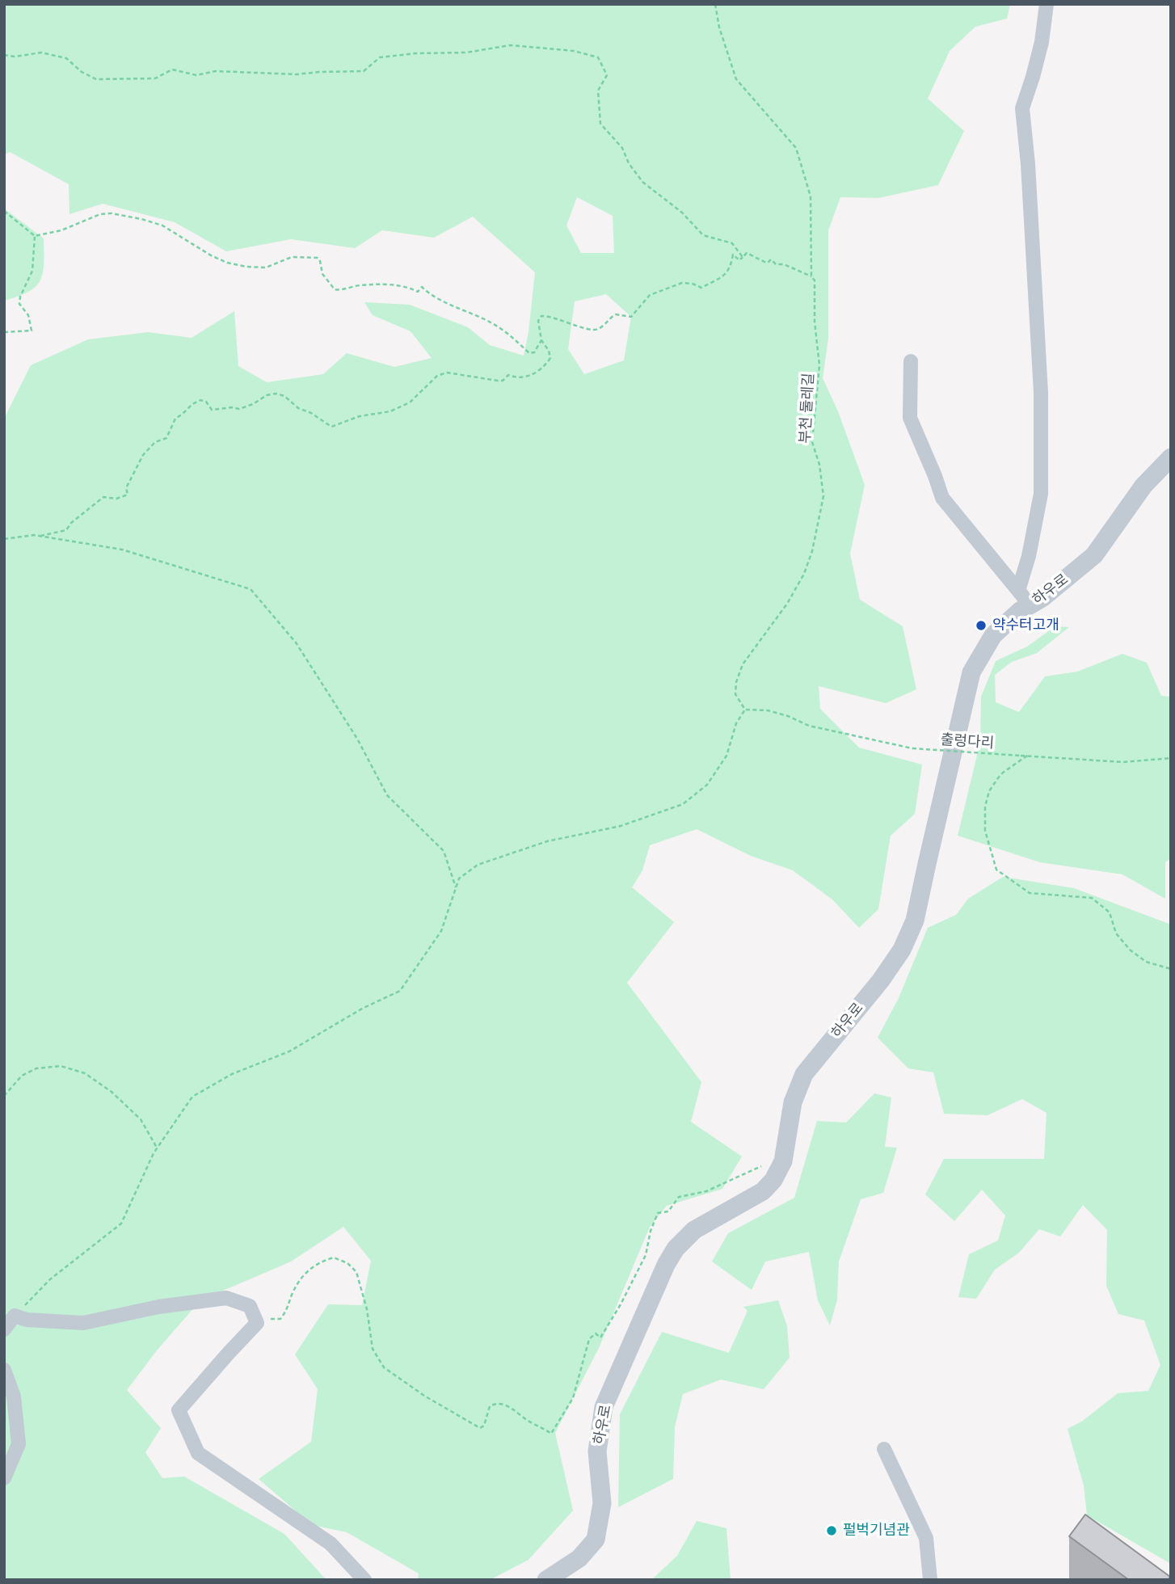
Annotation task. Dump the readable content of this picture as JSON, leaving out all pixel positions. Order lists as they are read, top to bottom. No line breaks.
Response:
{"streets":{"street":["하우로"],"path":["부천 둘레길","출렁다리"]},"crossings":[["부천 둘레길","출렁다리"]],"places":["약수터고개","펄벅기념관"]}
